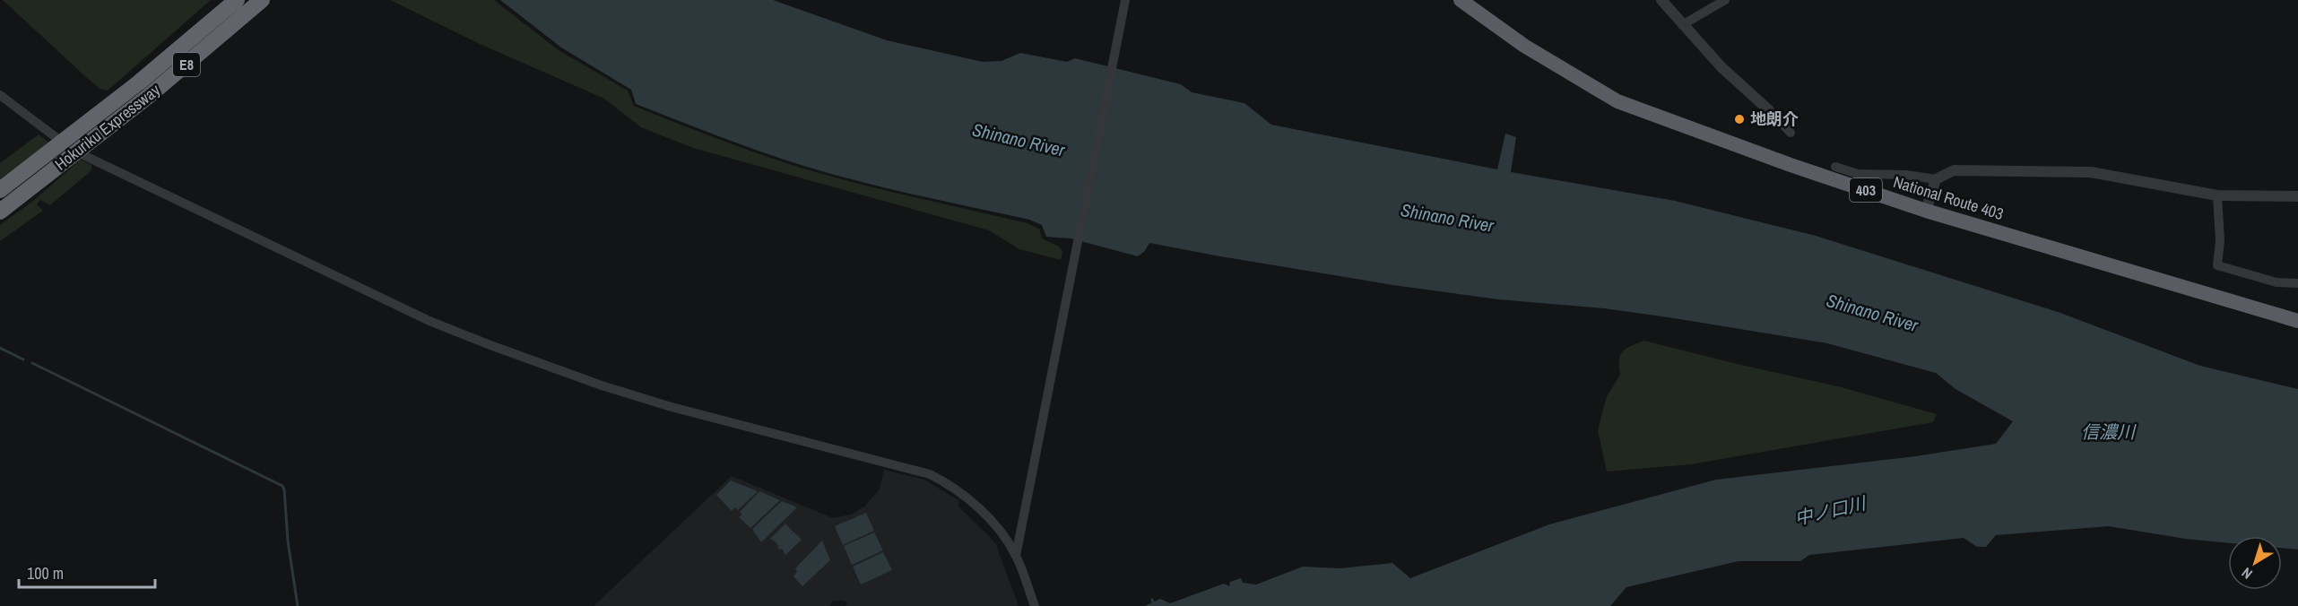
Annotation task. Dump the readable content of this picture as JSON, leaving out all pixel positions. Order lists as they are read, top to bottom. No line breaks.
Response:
{"streets":{"highway":["E8","Hokuriku Expressway","403","National Route 403"]},"water":["Shinano River","信濃川","中ノ口川"],"places":["地朗介"],"scale_bar":"100 m","north":"bottom left"}
